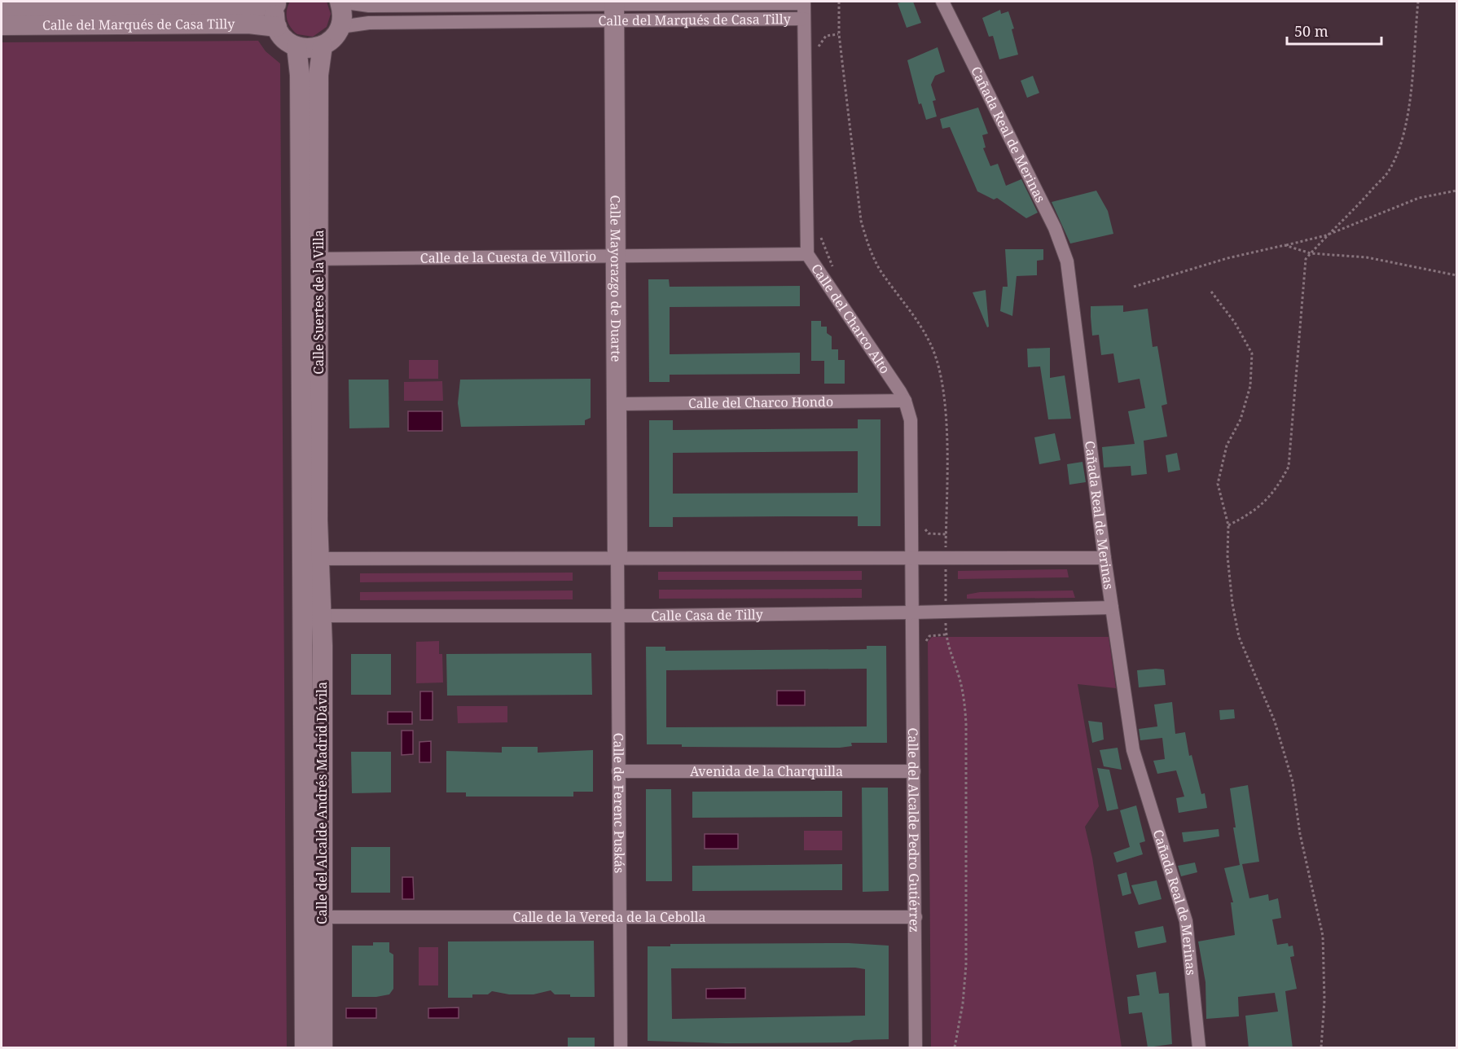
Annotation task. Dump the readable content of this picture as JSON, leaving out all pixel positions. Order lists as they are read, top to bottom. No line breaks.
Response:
{"streets":{"main road":["Calle del Marqués de Casa Tilly","Calle Mayorazgo de Duarte","Calle Suertes de la Villa","Calle del Alcalde Andrés Madrid Dávila"],"street":["Cañada Real de Merinas","Calle de la Cuesta de Villorio","Calle del Charco Alto","Calle del Charco Hondo","Calle Casa de Tilly","Avenida de la Charquilla","Calle de Ferenc Puskás","Calle del Alcalde Pedro Gutiérrez","Calle de la Vereda de la Cebolla"]},"crossings":[["Calle del Marqués de Casa Tilly","Calle Mayorazgo de Duarte"],["Calle del Marqués de Casa Tilly","Calle del Charco Alto"],["Cañada Real de Merinas","Calle Casa de Tilly"],["Calle de la Cuesta de Villorio","Calle Mayorazgo de Duarte"],["Calle de la Cuesta de Villorio","Calle Suertes de la Villa"],["Calle de la Cuesta de Villorio","Calle del Charco Alto"],["Calle Mayorazgo de Duarte","Calle del Charco Hondo"],["Calle Mayorazgo de Duarte","Calle de Ferenc Puskás"],["Calle Suertes de la Villa","Calle del Alcalde Andrés Madrid Dávila"],["Calle del Charco Alto","Calle del Charco Hondo"],["Calle del Charco Alto","Calle Casa de Tilly"],["Calle del Charco Alto","Calle del Alcalde Pedro Gutiérrez"],["Calle Casa de Tilly","Calle de Ferenc Puskás"],["Calle Casa de Tilly","Calle del Alcalde Andrés Madrid Dávila"],["Calle Casa de Tilly","Calle del Alcalde Pedro Gutiérrez"],["Avenida de la Charquilla","Calle de Ferenc Puskás"],["Avenida de la Charquilla","Calle del Alcalde Pedro Gutiérrez"],["Calle de Ferenc Puskás","Calle de la Vereda de la Cebolla"],["Calle del Alcalde Andrés Madrid Dávila","Calle de la Vereda de la Cebolla"],["Calle del Alcalde Pedro Gutiérrez","Calle de la Vereda de la Cebolla"]],"scale_bar":"50 m"}
